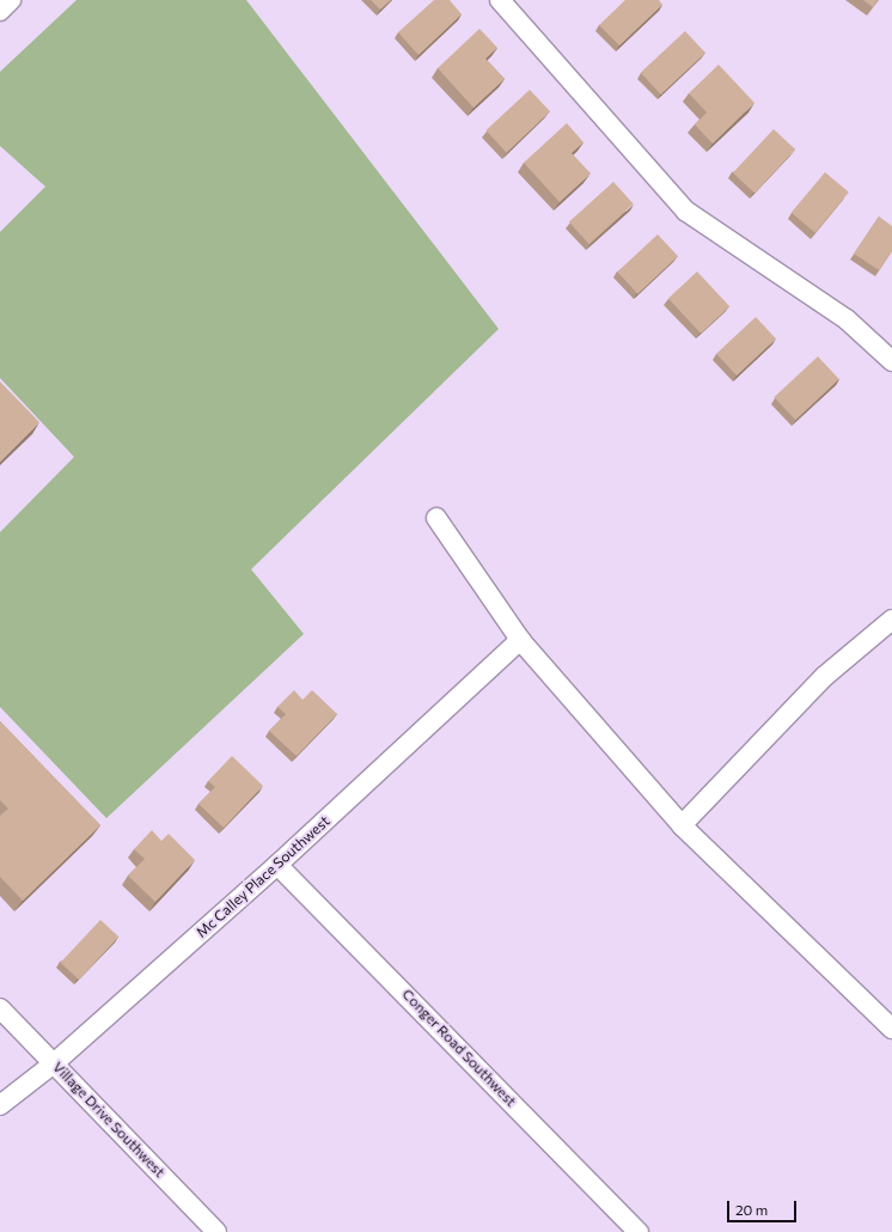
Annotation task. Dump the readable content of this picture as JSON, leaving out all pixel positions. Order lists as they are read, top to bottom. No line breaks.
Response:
{"streets":{"street":["Mc Calley Place Southwest","Conger Road Southwest","Village Drive Southwest"]},"crossings":[["Mc Calley Place Southwest","Conger Road Southwest"],["Mc Calley Place Southwest","Village Drive Southwest"]],"scale_bar":"20 m"}
